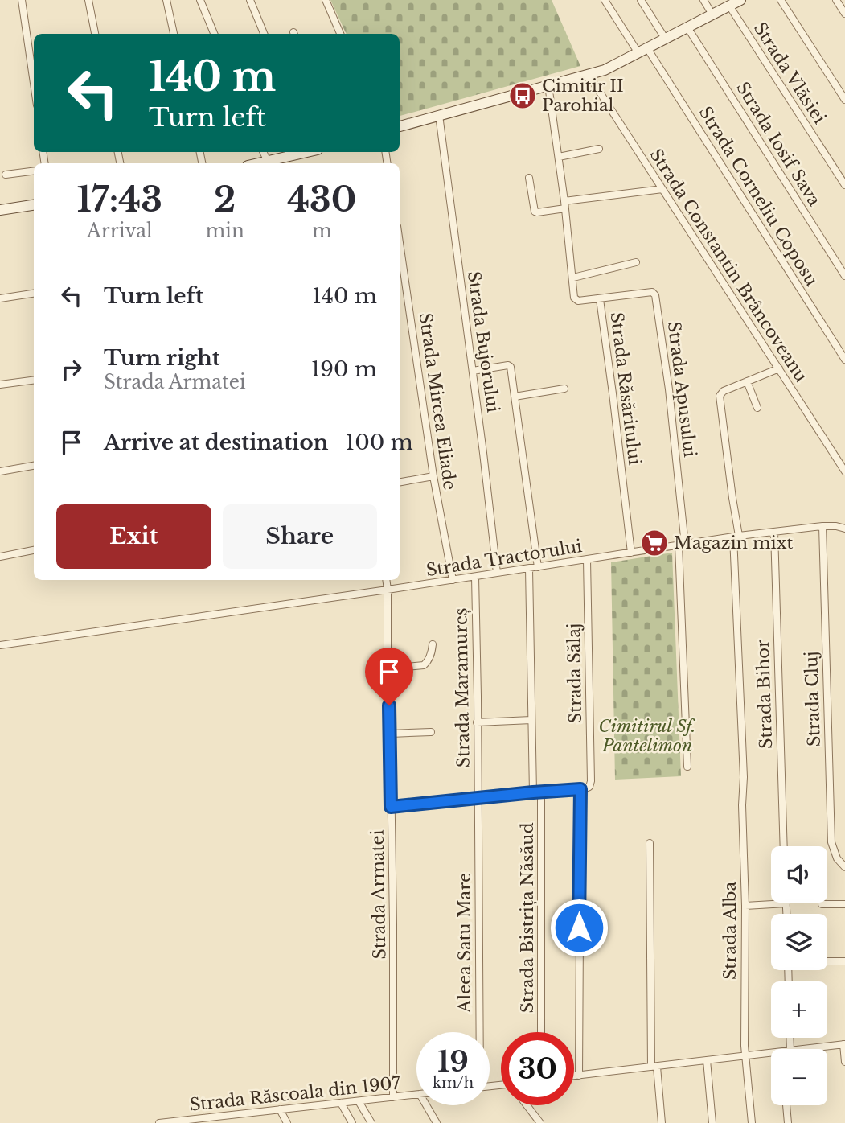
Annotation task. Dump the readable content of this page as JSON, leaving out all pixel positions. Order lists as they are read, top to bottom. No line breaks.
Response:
{"streets":{"street":["Strada Vlăsiei","Strada Iosif Sava","Strada Corneliu Coposu","Strada Constantin Brâncoveanu","Strada Bujorului","Strada Răsăritului","Strada Apusului","Strada Mircea Eliade","Strada Tractorului","Strada Sălaj","Strada Maramureș","Strada Bihor","Strada Cluj","Strada Armatei","Strada Bistrița Năsăud","Strada Alba","Aleea Satu Mare","Strada Răscoala din 1907"]},"crossings":[["Strada Bujorului","Strada Tractorului"],["Strada Răsăritului","Strada Apusului"],["Strada Răsăritului","Strada Tractorului"],["Strada Apusului","Strada Tractorului"],["Strada Mircea Eliade","Strada Tractorului"],["Strada Tractorului","Strada Sălaj"],["Strada Tractorului","Strada Maramureș"],["Strada Tractorului","Strada Bihor"],["Strada Tractorului","Strada Cluj"],["Strada Tractorului","Strada Armatei"],["Strada Tractorului","Strada Bistrița Năsăud"],["Strada Tractorului","Strada Alba"],["Strada Maramureș","Aleea Satu Mare"],["Strada Armatei","Strada Răscoala din 1907"]],"parks":["Cimitirul Sf. Pantelimon"],"places":{"bus stop":["Cimitir II Parohial"],"supermarket":["Magazin mixt"]},"page":{"turn":["140 m","Turn left"],"eta":["17:43","Arrival","2","min","430","m"],"list":[{"name":"Turn left","value":"140 m"},{"name":"Turn right","note":"Strada Armatei","value":"190 m"},{"name":"Arrive at destination","value":"100 m"}],"buttons":["Exit","Share"],"map_buttons":["+","−"],"speed":"19 km/h","limit":"30"}}
